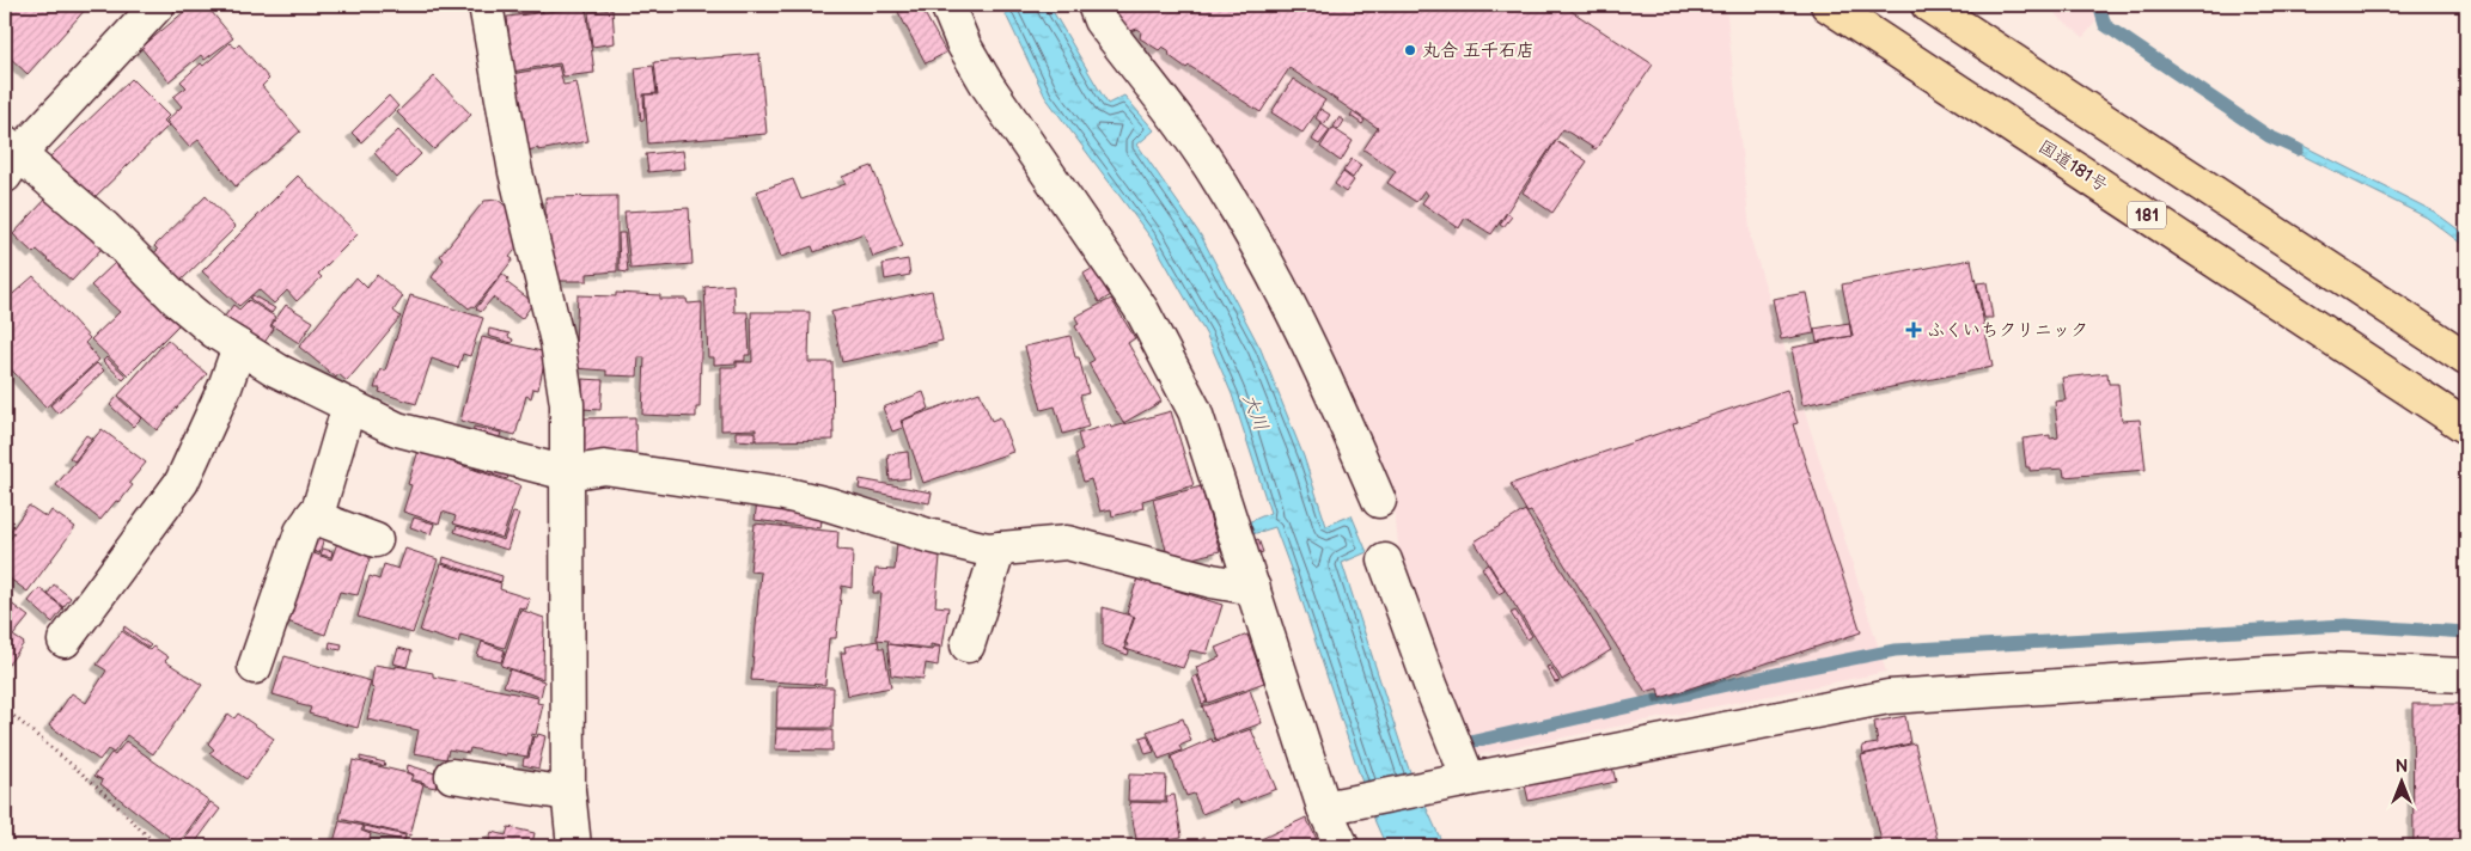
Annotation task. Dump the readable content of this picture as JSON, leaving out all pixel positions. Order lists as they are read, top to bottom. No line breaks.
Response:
{"streets":{"highway":["国道181号","181"]},"water":["大川"],"places":{"other":["丸合 五千石店"],"health":["ふくいちクリニック"]},"north":"top"}
